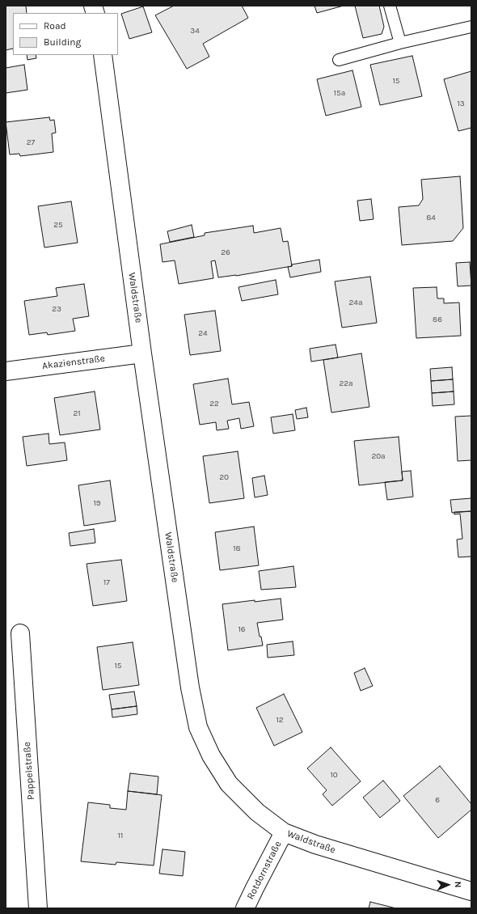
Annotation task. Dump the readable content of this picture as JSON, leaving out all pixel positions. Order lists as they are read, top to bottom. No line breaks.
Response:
{"streets":{"street":["Waldstraße","Akazienstraße","Pappelstraße","Rotdornstraße"]},"crossings":[["Waldstraße","Akazienstraße"],["Waldstraße","Rotdornstraße"]],"house_numbers":["34","15","15a","13","27","84","25","26","24a","23","86","24","22a","22","21","20a","20","19","18","17","16","15","12","10","6","11"],"legend":["Road","Building"],"north":"right"}
